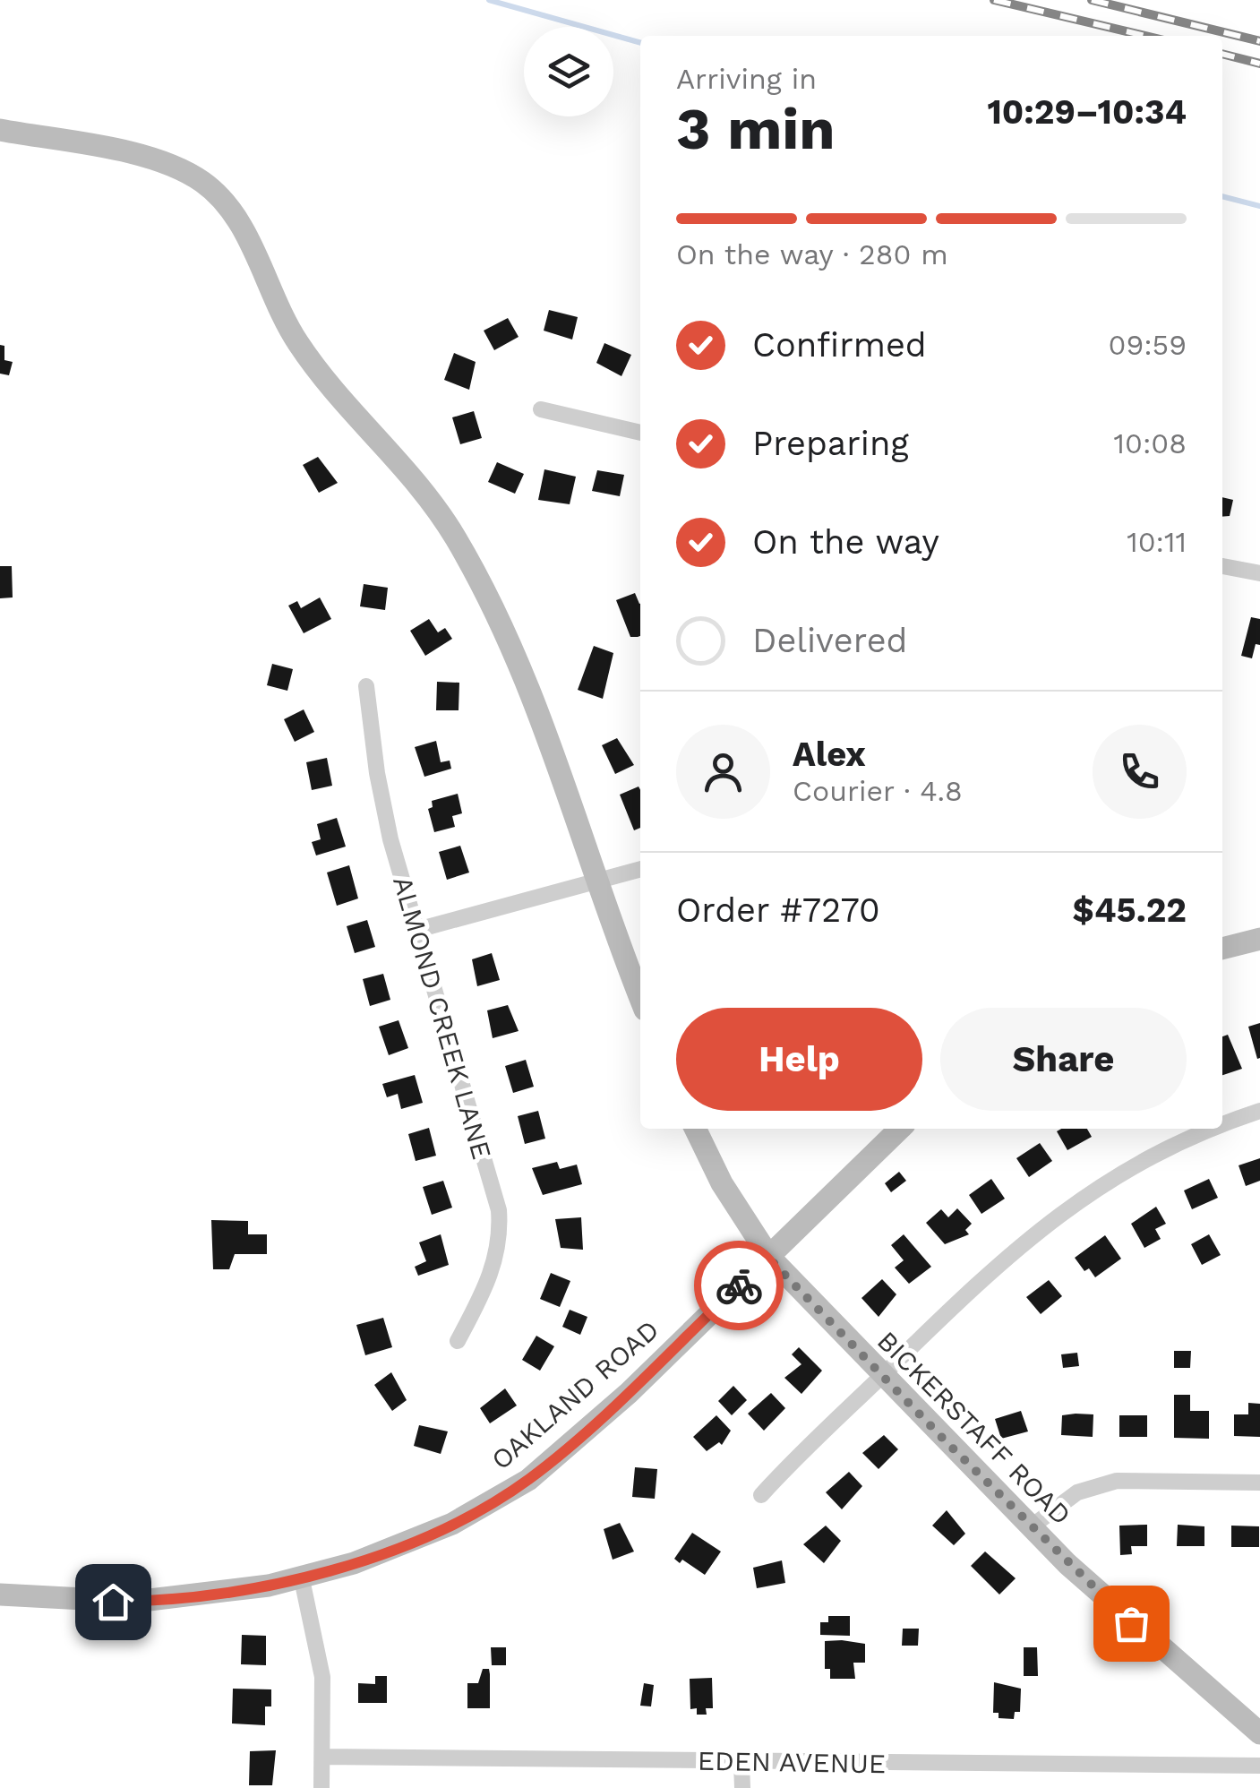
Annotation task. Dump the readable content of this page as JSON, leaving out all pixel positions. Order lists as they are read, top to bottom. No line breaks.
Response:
{"streets":{"street":["ALMOND CREEK LANE","OAKLAND ROAD","BICKERSTAFF ROAD","EDEN AVENUE"]},"crossings":[["OAKLAND ROAD","BICKERSTAFF ROAD"]],"page":{"heading":["3 min","Arriving in","10:29–10:34"],"panel":["Alex","Courier · 4.8","Order #7270","$45.22"],"bar":"On the way · 280 m","list":[["Confirmed","09:59"],["Preparing","10:08"],["On the way","10:11"],"Delivered"],"buttons":["Help","Share"]}}
